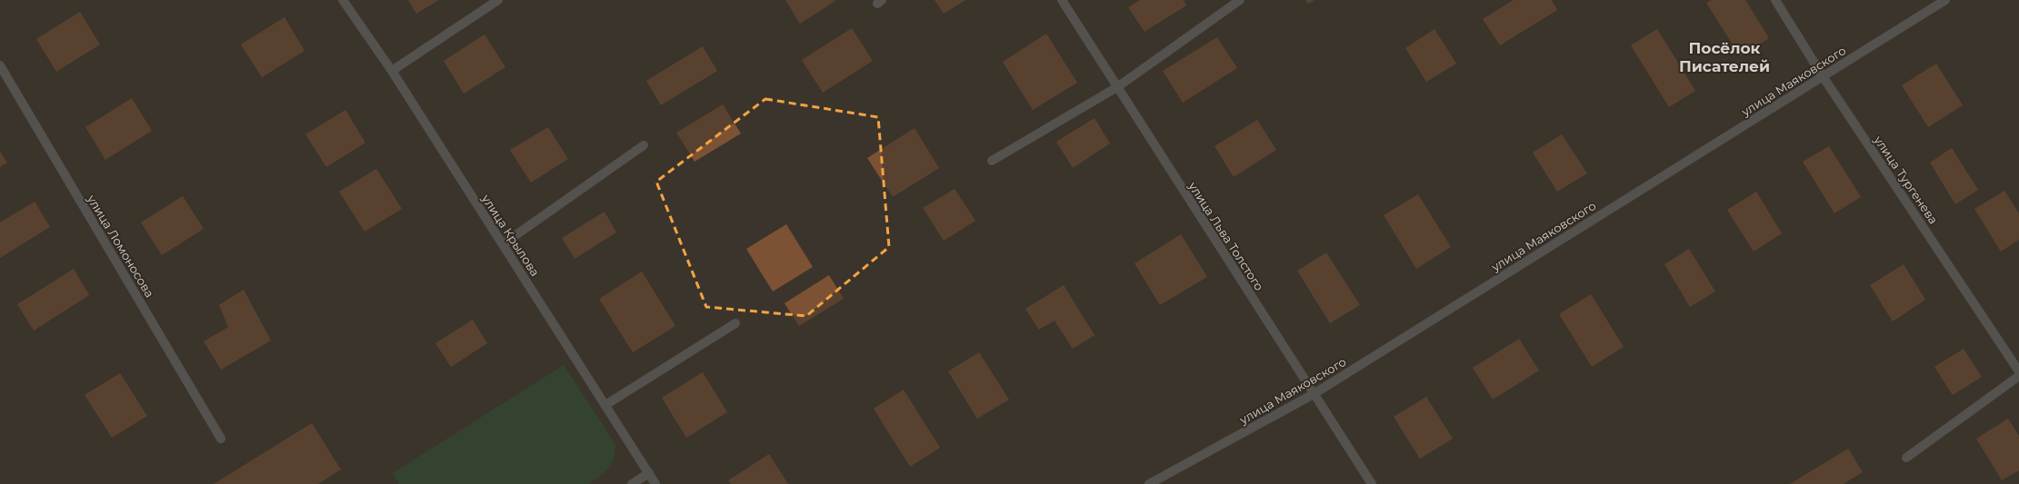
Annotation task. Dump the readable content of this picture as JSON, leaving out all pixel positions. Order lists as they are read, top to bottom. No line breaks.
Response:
{"streets":{"street":["улица Маяковского","улица Тургенева","улица Крылова","улица Льва Толстого","улица Ломоносова"]},"crossings":[["улица Маяковского","улица Тургенева"],["улица Маяковского","улица Льва Толстого"]],"districts":["Посёлок Писателей"]}
